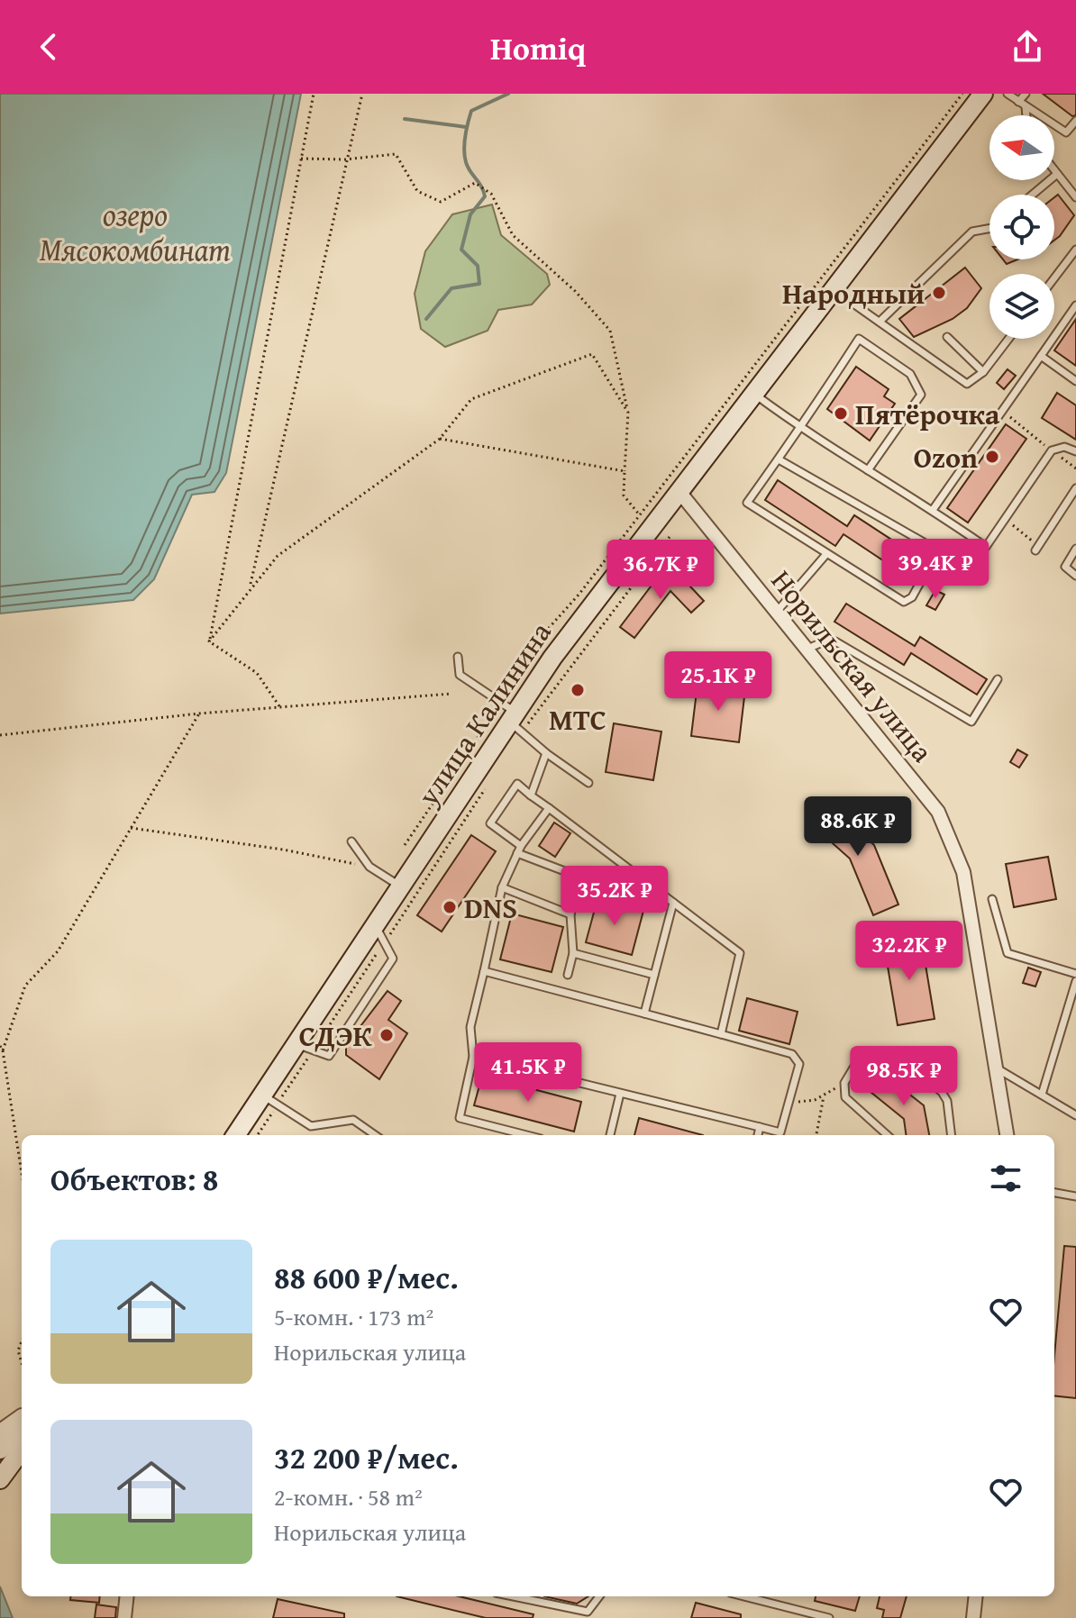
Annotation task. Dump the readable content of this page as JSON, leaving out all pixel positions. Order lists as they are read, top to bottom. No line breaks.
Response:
{"streets":{"main road":["улица Калинина"],"street":["Норильская улица"]},"crossings":[["Норильская улица","улица Калинина"]],"water":["озеро Мясокомбинат"],"places":["Народный","Пятёрочка","Ozon","МТС","DNS","СДЭК"],"north":"left","page":{"header":"Homiq","price":["39.4K ₽","36.7K ₽","25.1K ₽","88.6K ₽","35.2K ₽","32.2K ₽","41.5K ₽","98.5K ₽"],"heading":"Объектов: 8","list":[{"name":"88 600 ₽/мес.","note":"5-комн. · 173 m² · Норильская улица"},{"name":"32 200 ₽/мес.","note":"2-комн. · 58 m² · Норильская улица"}]}}
